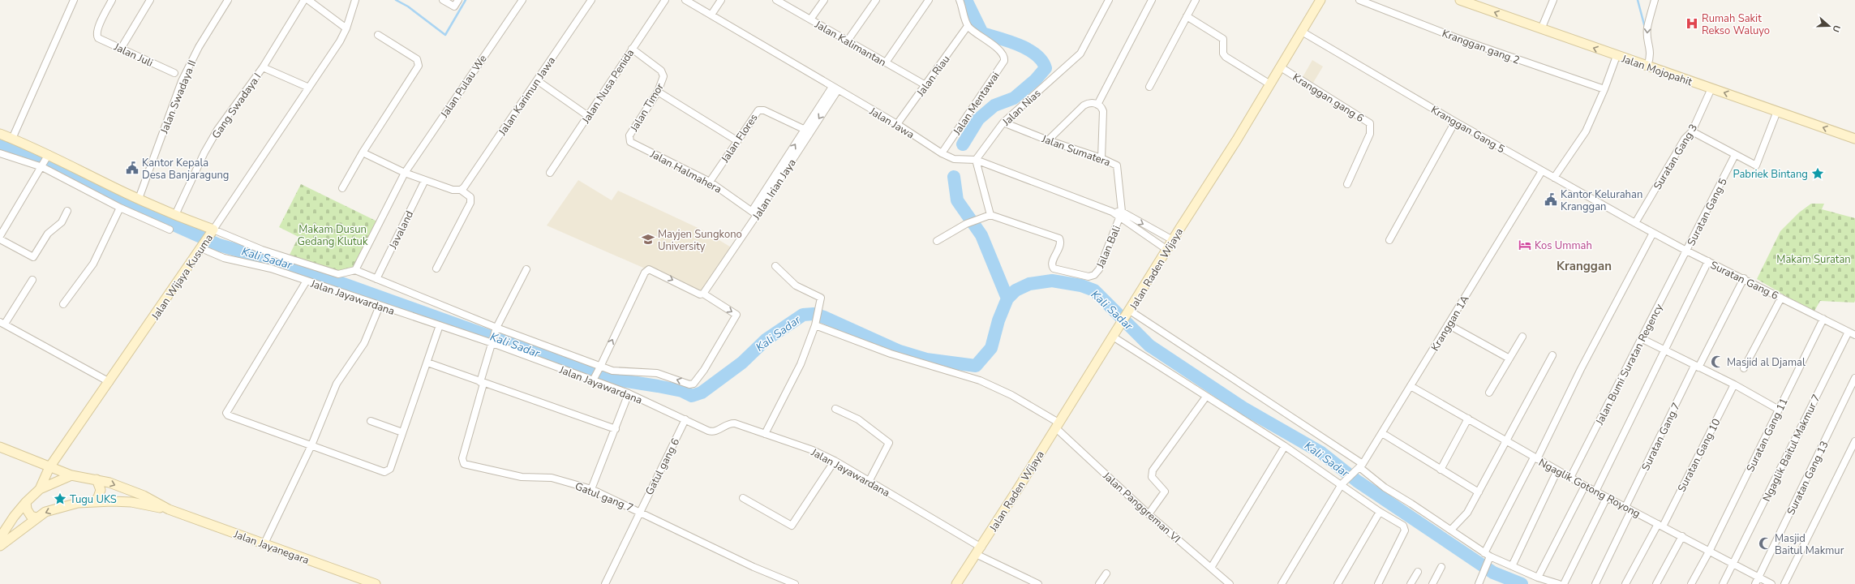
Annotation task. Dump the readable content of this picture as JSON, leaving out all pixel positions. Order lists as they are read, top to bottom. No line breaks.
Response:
{"streets":{"main road":["Jalan Mojopahit","Jalan Raden Wijaya","Jalan Wijaya Kusuma","Jalan Jayanegara"],"street":["Jalan Kalimantan","Kranggan gang 2","Jalan Juli","Jalan Riau","Jalan Pulau We","Jalan Nusa Penida","Jalan Karimun Jawa","Jalan Swadaya II","Kranggan gang 6","Jalan Mentawai","Gang Swadaya I","Jalan Timor","Jalan Nias","Jalan Jawa","Kranggan Gang 5","Jalan Flores","Jalan Sumatera","Suratan Gang 3","Jalan Halmahera","Jalan Irian Jaya","Suratan Gang 5","Javaland","Jalan Bali","Suratan Gang 6","Jalan Jayawardana","Kranggan 1A","Jalan Bumi Suratan Regency","Suratan Gang 11","Suratan Gang 7","Ngaglik Baitul Makmur 7","Suratan Gang 10","Gatul gang 6","Suratan Gang 13","Ngaglik Gotong Royong","Gatul gang 7","Jalan Panggreman VI"]},"crossings":[["Jalan Kalimantan","Jalan Riau"],["Jalan Mojopahit","Suratan Gang 3"],["Jalan Riau","Jalan Mentawai"],["Jalan Riau","Jalan Jawa"],["Jalan Nusa Penida","Jalan Timor"],["Jalan Swadaya II","Jalan Wijaya Kusuma"],["Kranggan gang 6","Jalan Raden Wijaya"],["Jalan Mentawai","Jalan Jawa"],["Gang Swadaya I","Jalan Wijaya Kusuma"],["Jalan Timor","Jalan Halmahera"],["Jalan Nias","Jalan Jawa"],["Jalan Nias","Jalan Sumatera"],["Jalan Jawa","Jalan Sumatera"],["Jalan Jawa","Jalan Irian Jaya"],["Jalan Jawa","Jalan Bali"],["Jalan Jawa","Jalan Raden Wijaya"],["Kranggan Gang 5","Suratan Gang 3"],["Kranggan Gang 5","Jalan Raden Wijaya"],["Kranggan Gang 5","Suratan Gang 6"],["Kranggan Gang 5","Kranggan 1A"],["Jalan Flores","Jalan Halmahera"],["Jalan Flores","Jalan Irian Jaya"],["Jalan Sumatera","Jalan Bali"],["Suratan Gang 3","Suratan Gang 6"],["Jalan Halmahera","Jalan Irian Jaya"],["Suratan Gang 5","Suratan Gang 6"],["Suratan Gang 5","Jalan Bumi Suratan Regency"],["Jalan Raden Wijaya","Jalan Jayawardana"],["Jalan Raden Wijaya","Jalan Panggreman VI"],["Jalan Wijaya Kusuma","Jalan Jayawardana"],["Jalan Wijaya Kusuma","Jalan Jayanegara"],["Suratan Gang 6","Jalan Bumi Suratan Regency"],["Suratan Gang 6","Suratan Gang 11"],["Suratan Gang 6","Suratan Gang 7"],["Suratan Gang 6","Ngaglik Baitul Makmur 7"],["Jalan Jayawardana","Gatul gang 6"],["Kranggan 1A","Ngaglik Gotong Royong"],["Jalan Bumi Suratan Regency","Ngaglik Gotong Royong"],["Suratan Gang 11","Ngaglik Gotong Royong"],["Suratan Gang 7","Ngaglik Gotong Royong"],["Ngaglik Baitul Makmur 7","Ngaglik Gotong Royong"],["Suratan Gang 10","Ngaglik Gotong Royong"],["Gatul gang 6","Gatul gang 7"],["Suratan Gang 13","Ngaglik Gotong Royong"]],"one_way":["Jalan Mojopahit"],"districts":["Kranggan"],"water":["Kali Sadar"],"parks":["Makam Dusun Gedang Klutuk","Makam Suratan"],"places":{"hospital":["Rumah Sakit Rekso Waluyo"],"public building":["Kantor Kepala Desa Banjaragung","Kantor Kelurahan Kranggan"],"place":["Pabriek Bintang","Tugu UKS"],"school or university":["Mayjen Sungkono University"],"hotel":["Kos Ummah"],"mosque":["Masjid al Djamal","Masjid Baitul Makmur"]},"north":"right"}
